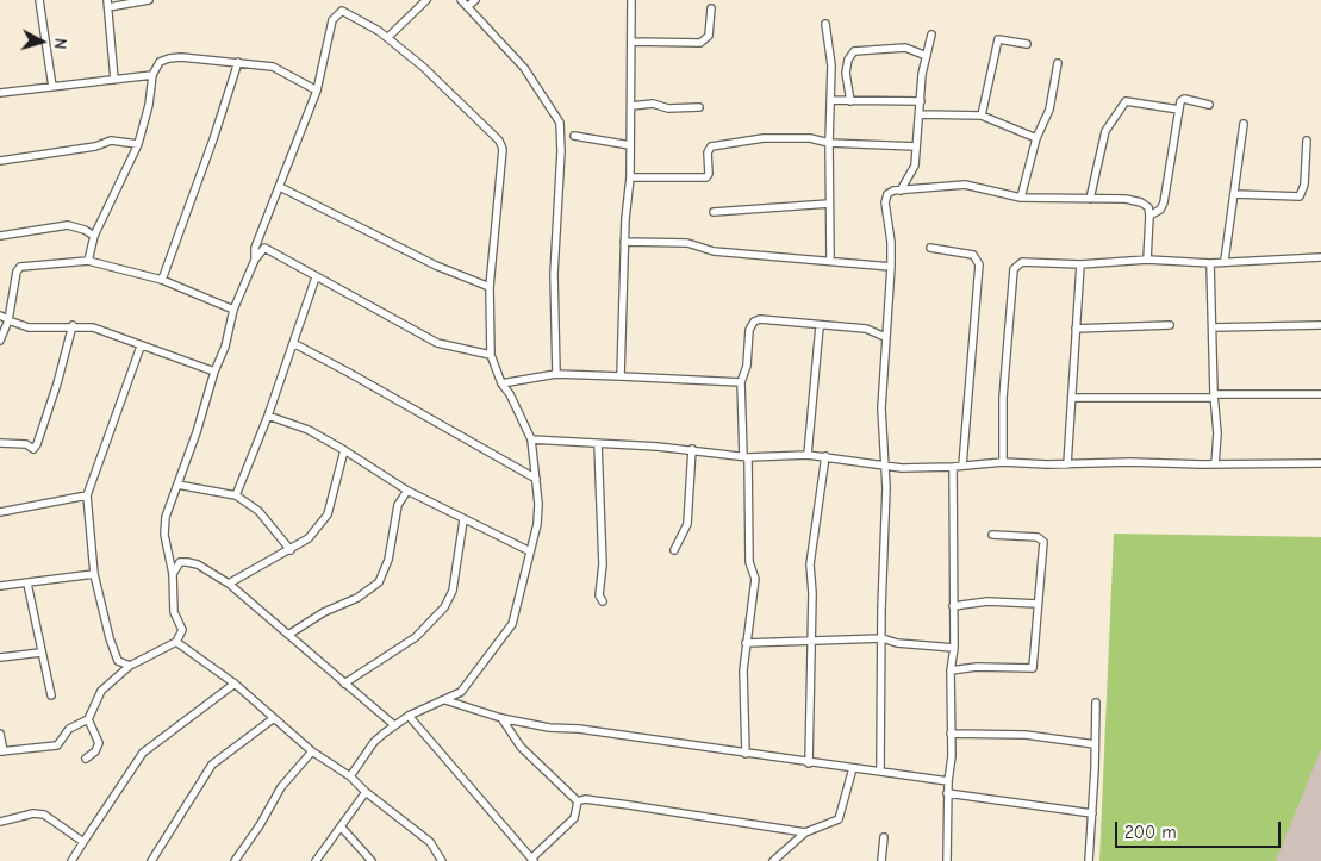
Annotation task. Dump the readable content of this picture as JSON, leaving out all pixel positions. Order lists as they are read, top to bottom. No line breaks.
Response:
{"scale_bar":"200 m","north":"right"}
